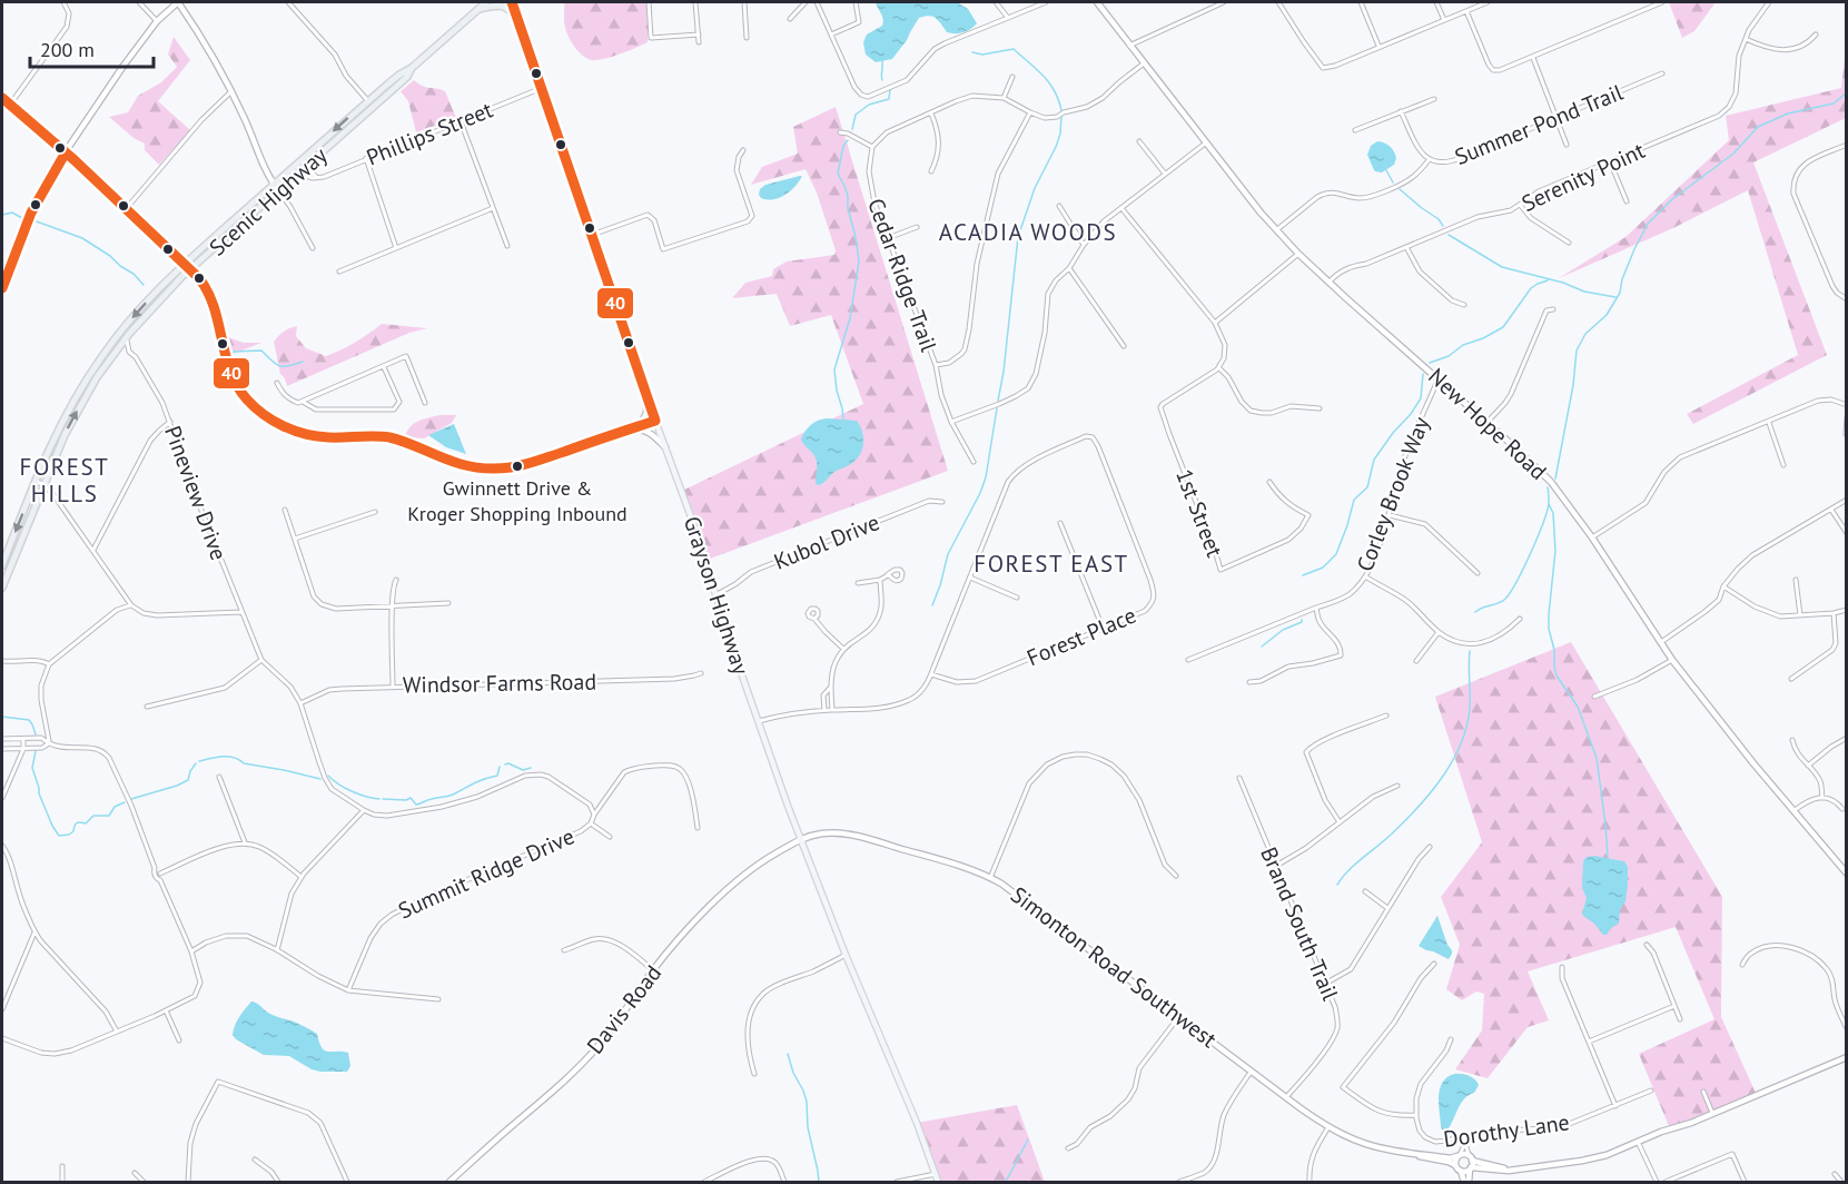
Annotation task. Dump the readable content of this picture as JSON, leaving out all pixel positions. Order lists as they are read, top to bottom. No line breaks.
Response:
{"streets":{"highway":["Scenic Highway"],"main road":["Grayson Highway"],"street":["Summer Pond Trail","Phillips Street","Serenity Point","Cedar Ridge Trail","New Hope Road","Pineview Drive","Corley Brook Way","1st Street","Kubol Drive","Forest Place","Windsor Farms Road","Summit Ridge Drive","Brand South Trail","Simonton Road Southwest","Davis Road","Dorothy Lane"]},"crossings":[["Phillips Street","Scenic Highway"],["Phillips Street","Grayson Highway"],["Serenity Point","New Hope Road"],["New Hope Road","Corley Brook Way"],["Pineview Drive","Summit Ridge Drive"],["Kubol Drive","Grayson Highway"],["Grayson Highway","Forest Place"],["Grayson Highway","Simonton Road Southwest"],["Grayson Highway","Davis Road"],["Windsor Farms Road","Summit Ridge Drive"],["Brand South Trail","Simonton Road Southwest"],["Simonton Road Southwest","Davis Road"]],"districts":["ACADIA WOODS","FOREST HILLS","FOREST EAST"],"places":["Gwinnett Drive & Kroger Shopping Inbound"],"lines":["transit line 40"],"scale_bar":"200 m"}
